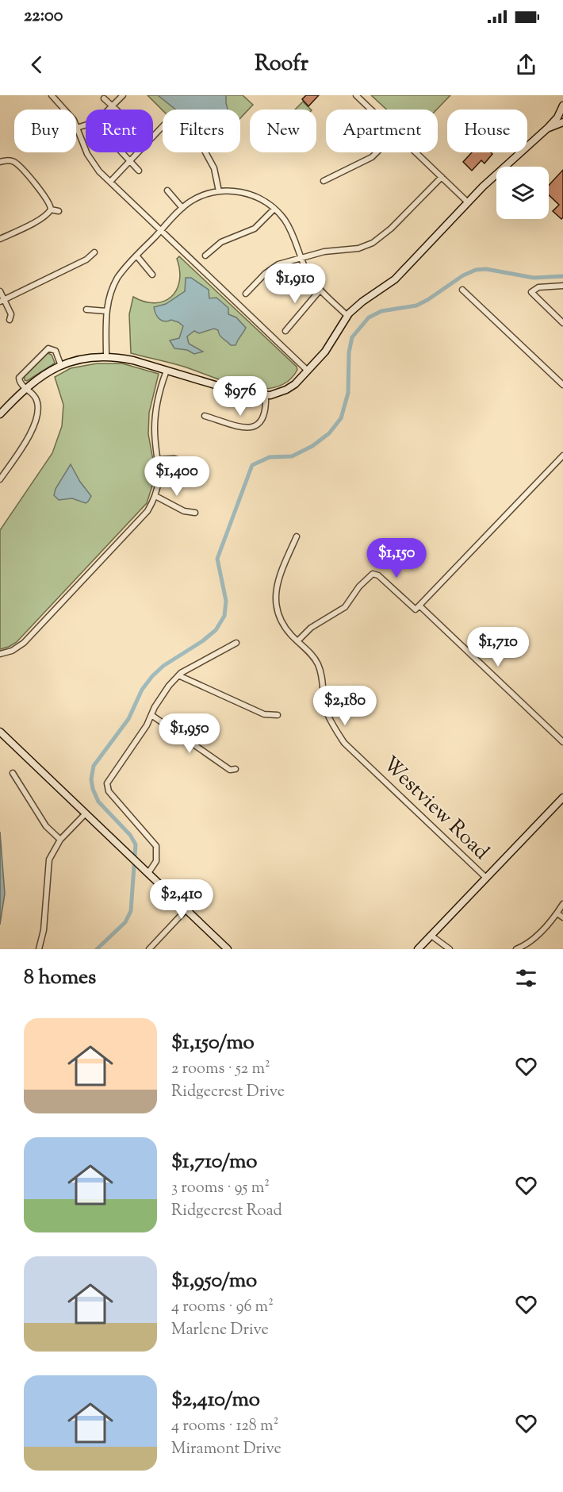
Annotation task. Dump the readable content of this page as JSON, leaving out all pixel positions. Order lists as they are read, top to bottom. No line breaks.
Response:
{"streets":{"street":["Westview Road"]},"page":{"status":"22:00","header":"Roofr","chip":["Buy","Rent","Filters","New","Apartment","House"],"price":["$1,910","$976","$1,400","$1,150","$1,710","$2,180","$1,950","$2,410"],"heading":"8 homes","list":[{"name":"$1,150/mo","note":"2 rooms · 52 m² · Ridgecrest Drive"},{"name":"$1,710/mo","note":"3 rooms · 95 m² · Ridgecrest Road"},{"name":"$1,950/mo","note":"4 rooms · 96 m² · Marlene Drive"},{"name":"$2,410/mo","note":"4 rooms · 128 m² · Miramont Drive"}]}}
